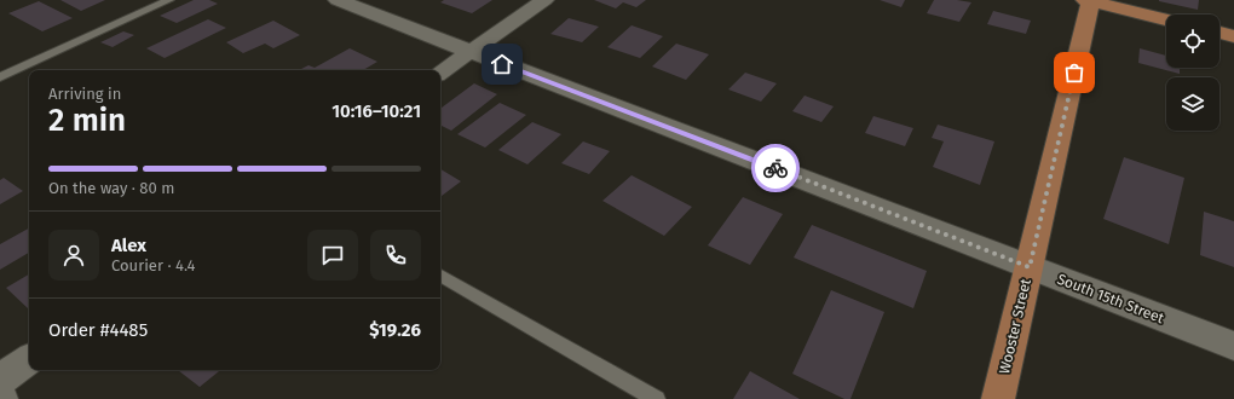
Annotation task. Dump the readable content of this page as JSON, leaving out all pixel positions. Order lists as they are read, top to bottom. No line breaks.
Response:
{"streets":{"main road":["Wooster Street"],"street":["South 15th Street"]},"crossings":[["South 15th Street","Wooster Street"]],"page":{"heading":["2 min","Arriving in","10:16–10:21"],"panel":["Alex","Courier · 4.4","Order #4485","$19.26"],"bar":"On the way · 80 m"}}
